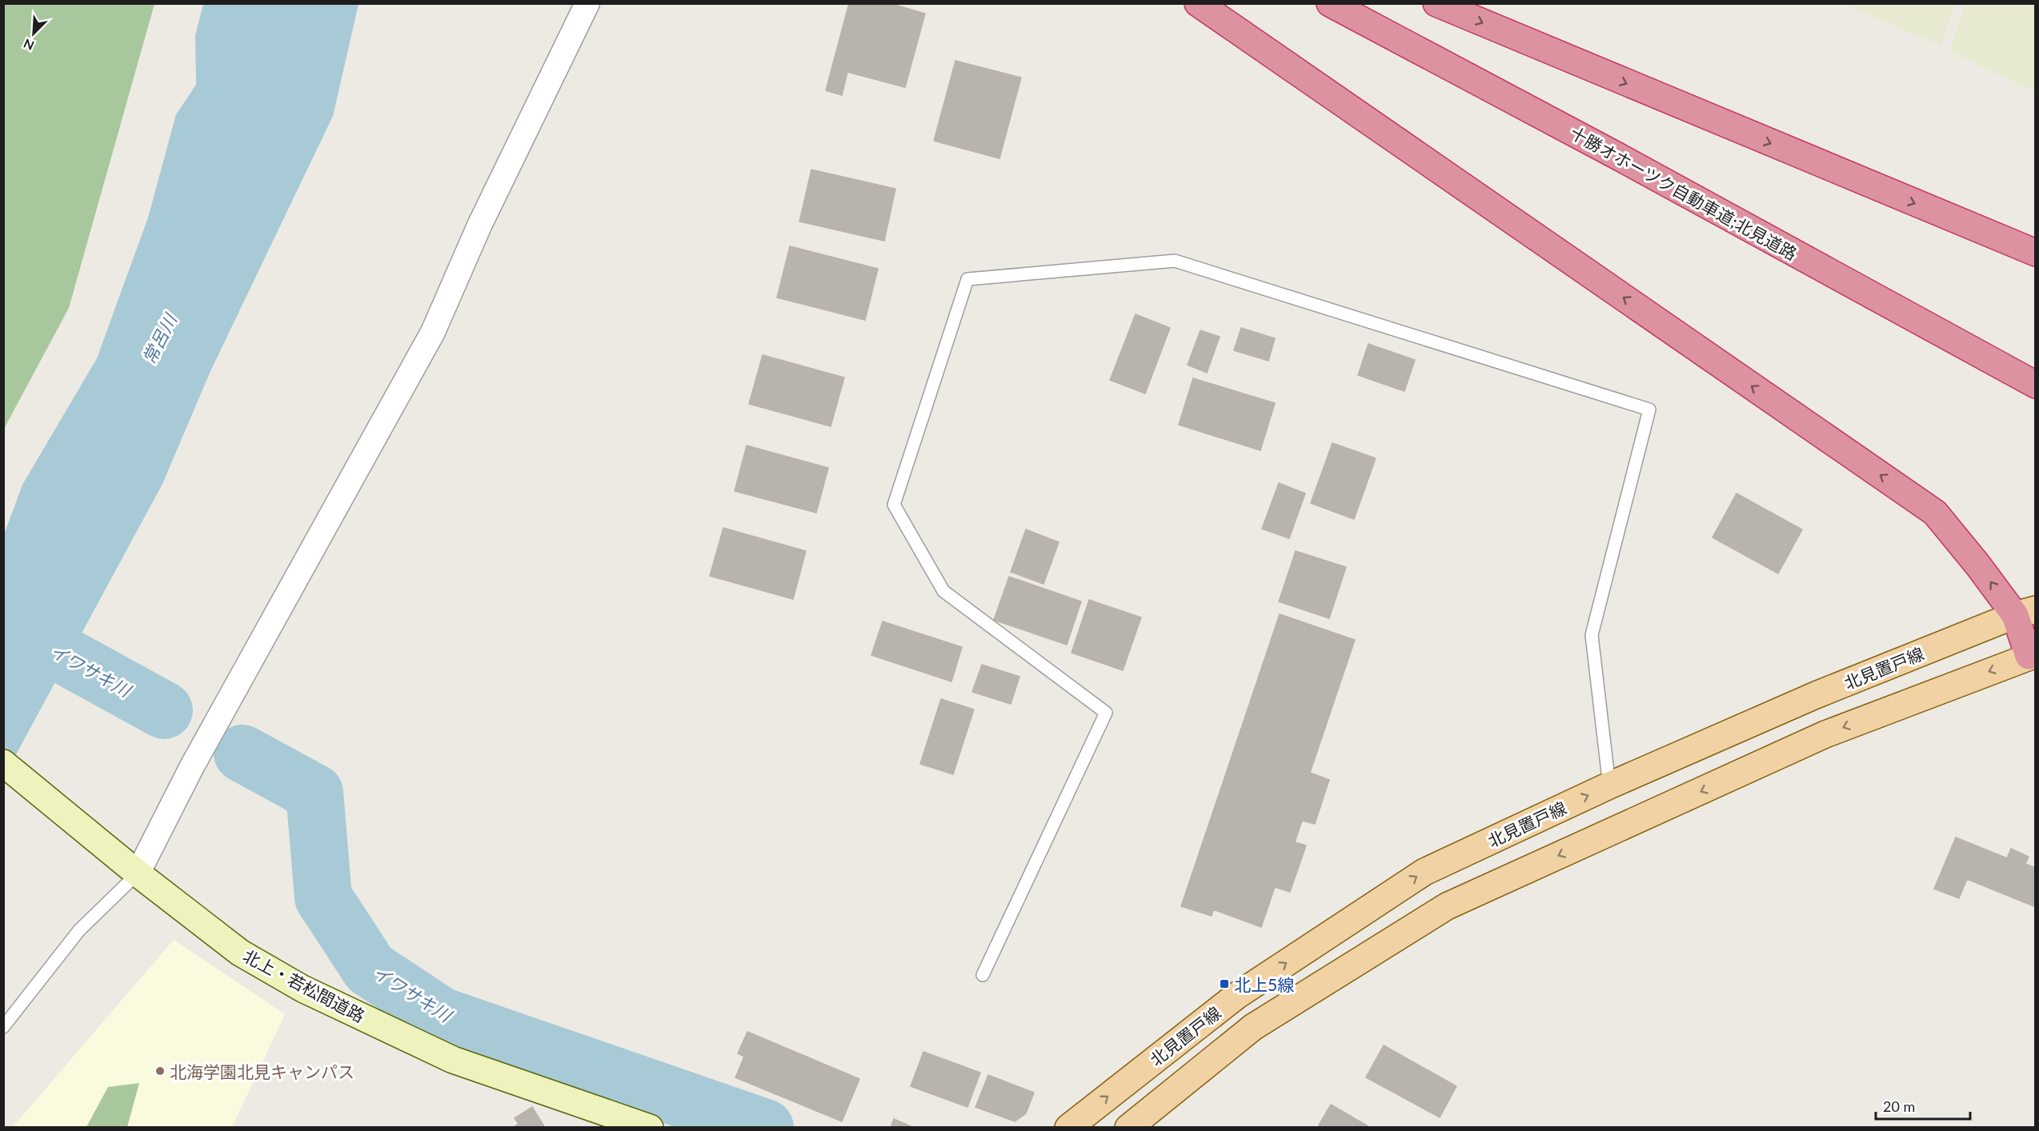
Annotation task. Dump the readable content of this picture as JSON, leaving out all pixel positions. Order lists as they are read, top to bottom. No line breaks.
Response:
{"streets":{"highway":["十勝オホーツク自動車道;北見道路"],"main road":["北見置戸線"],"street":["北上・若松間道路"]},"water":["常呂川","イワサキ川"],"places":{"transit":["北上5線"],"other":["北海学園北見キャンパス"]},"scale_bar":"20 m","north":"bottom left"}
